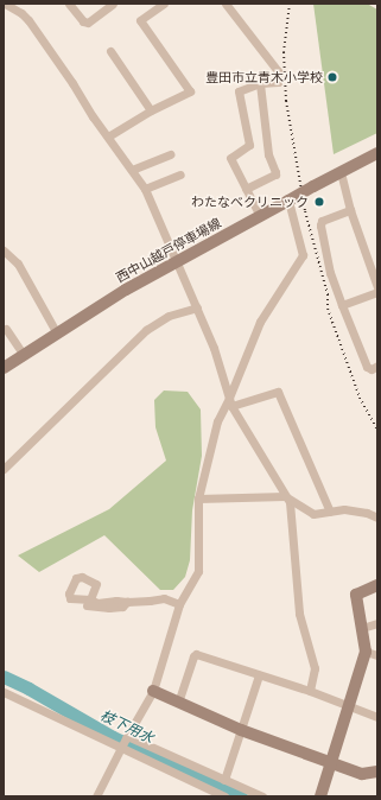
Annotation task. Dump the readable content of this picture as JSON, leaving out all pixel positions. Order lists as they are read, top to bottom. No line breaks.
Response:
{"streets":{"street":["西中山越戸停車場線"]},"water":["枝下用水"],"places":["豊田市立青木小学校","わたなべクリニック"]}
